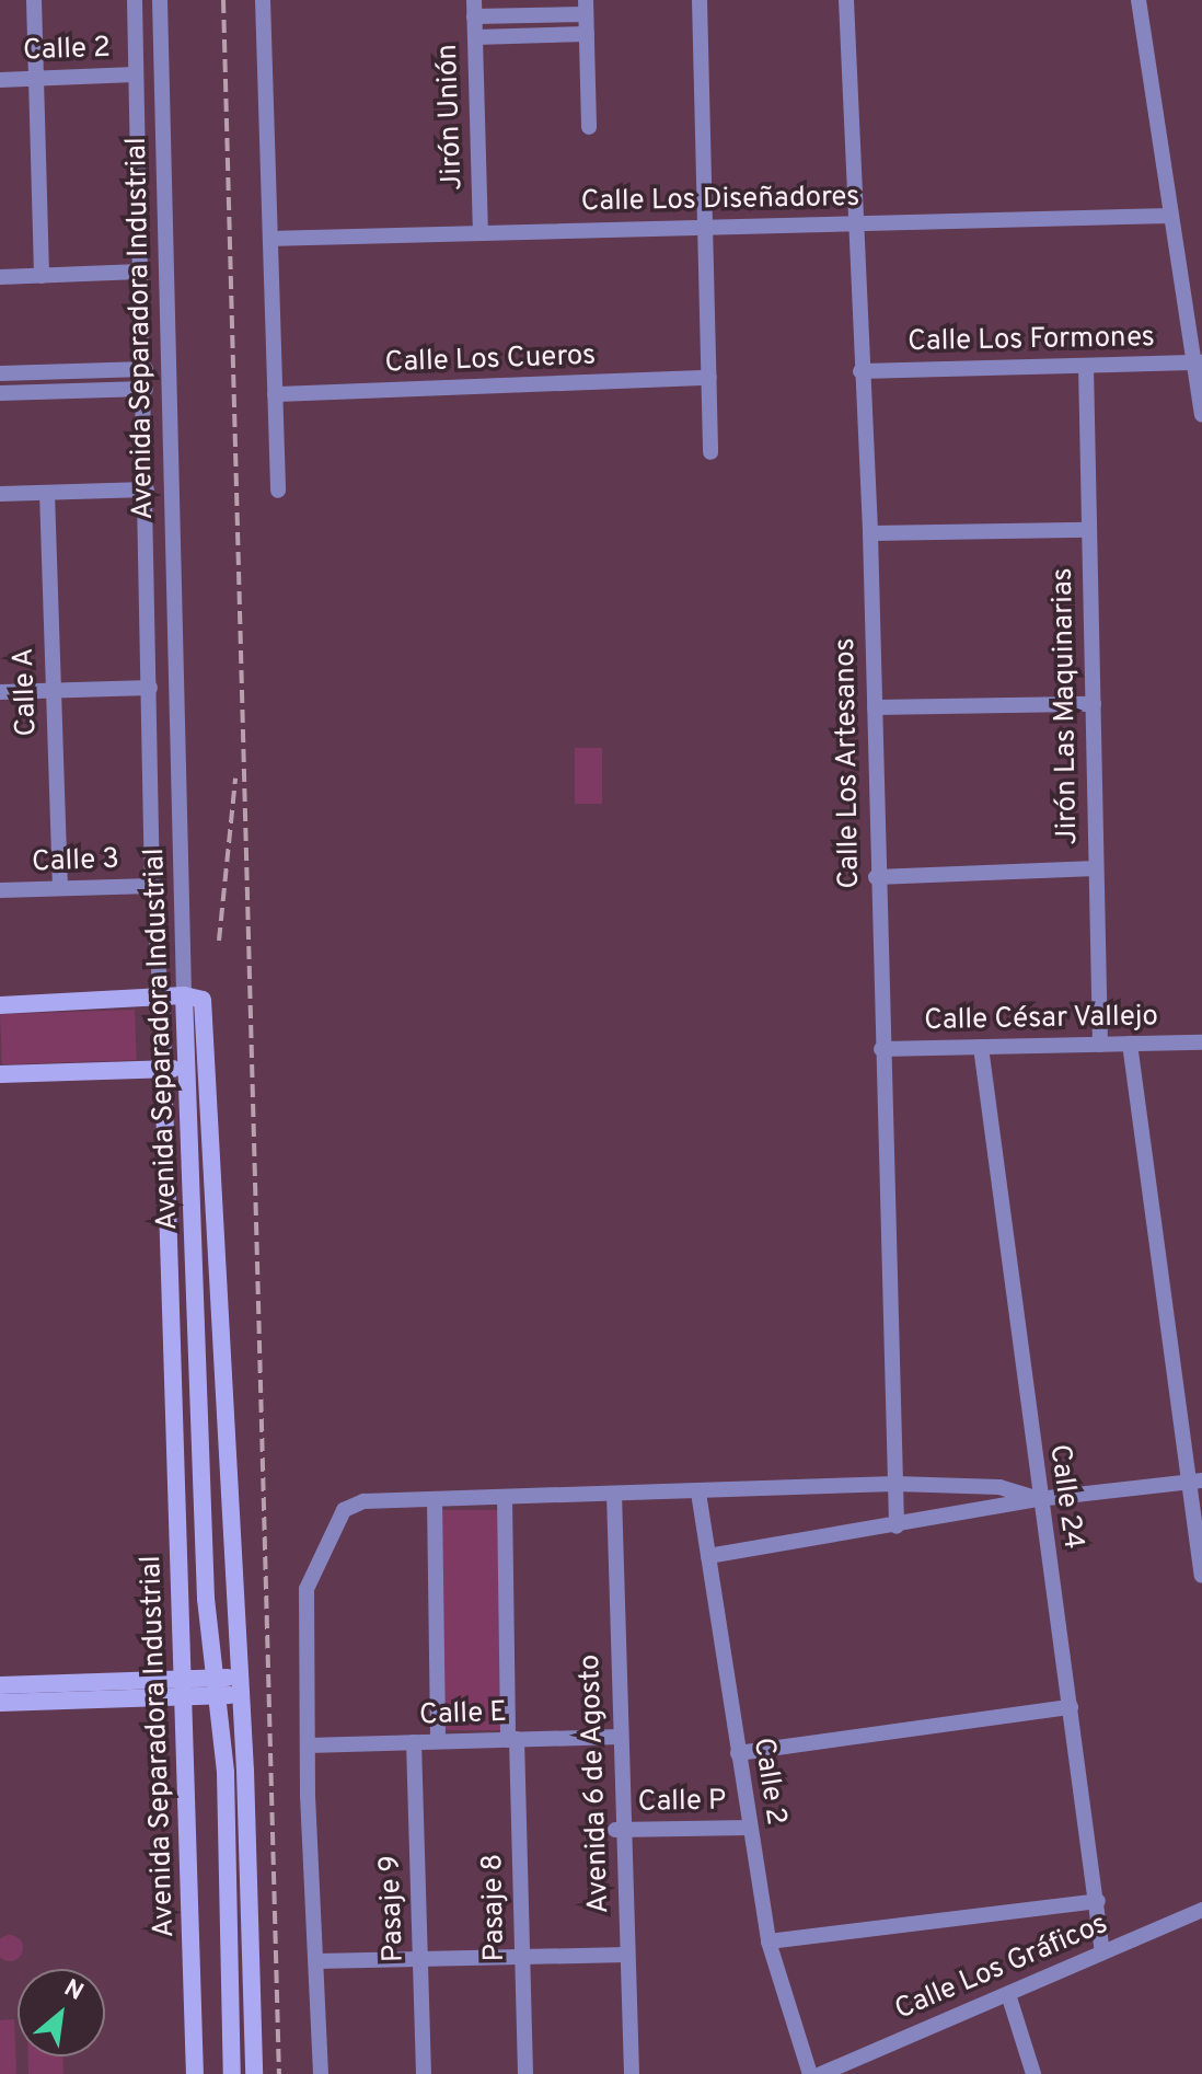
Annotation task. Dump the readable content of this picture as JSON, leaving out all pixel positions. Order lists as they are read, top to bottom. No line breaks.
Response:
{"streets":{"main road":["Avenida Separadora Industrial"],"street":["Calle 2","Jirón Unión","Calle Los Diseñadores","Calle Los Formones","Calle Los Cueros","Calle A","Jirón Las Maquinarias","Calle Los Artesanos","Calle 3","Calle César Vallejo","Calle 24","Calle E","Avenida 6 de Agosto","Calle P","Pasaje 8","Pasaje 9","Calle Los Gráficos"]},"crossings":[["Calle 2","Avenida Separadora Industrial"],["Calle 2","Calle P"],["Jirón Unión","Calle Los Diseñadores"],["Calle Los Diseñadores","Calle Los Artesanos"],["Avenida Separadora Industrial","Calle 3"],["Calle Los Formones","Jirón Las Maquinarias"],["Calle Los Formones","Calle Los Artesanos"],["Calle A","Calle 3"],["Jirón Las Maquinarias","Calle César Vallejo"],["Calle Los Artesanos","Calle César Vallejo"],["Calle César Vallejo","Calle 24"],["Calle 24","Calle Los Gráficos"],["Calle E","Avenida 6 de Agosto"],["Calle E","Pasaje 8"],["Calle E","Pasaje 9"],["Avenida 6 de Agosto","Calle P"]],"north":"top right"}
